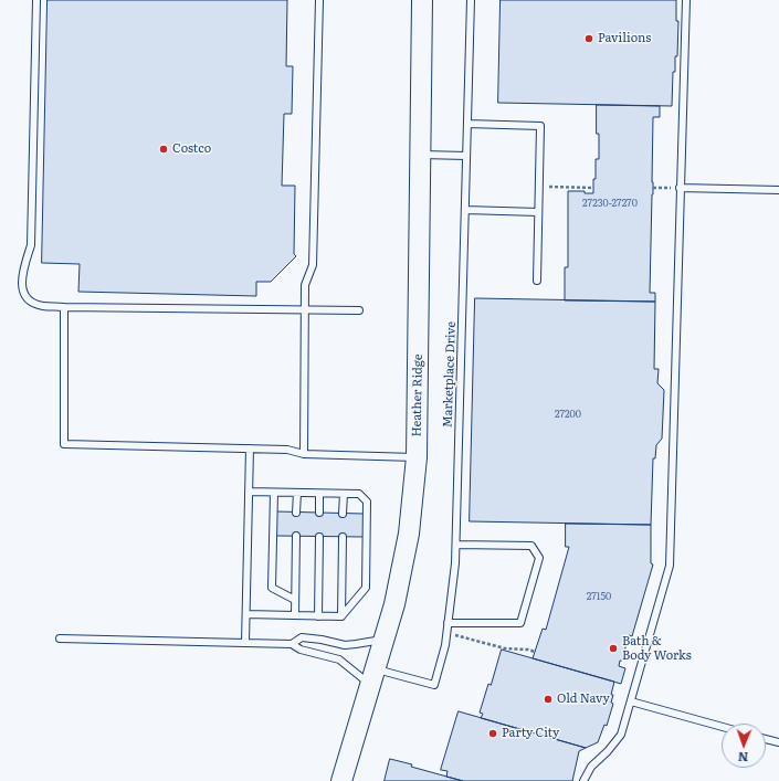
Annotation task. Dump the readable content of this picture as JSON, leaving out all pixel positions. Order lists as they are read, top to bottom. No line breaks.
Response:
{"streets":{"street":["Heather Ridge"],"lane":["Marketplace Drive"]},"crossings":[["Marketplace Drive","Heather Ridge"]],"places":["Pavilions","Costco","Bath & Body Works","Old Navy","Party City"],"house_numbers":["27230-27270","27200","27150"],"north":"bottom"}
